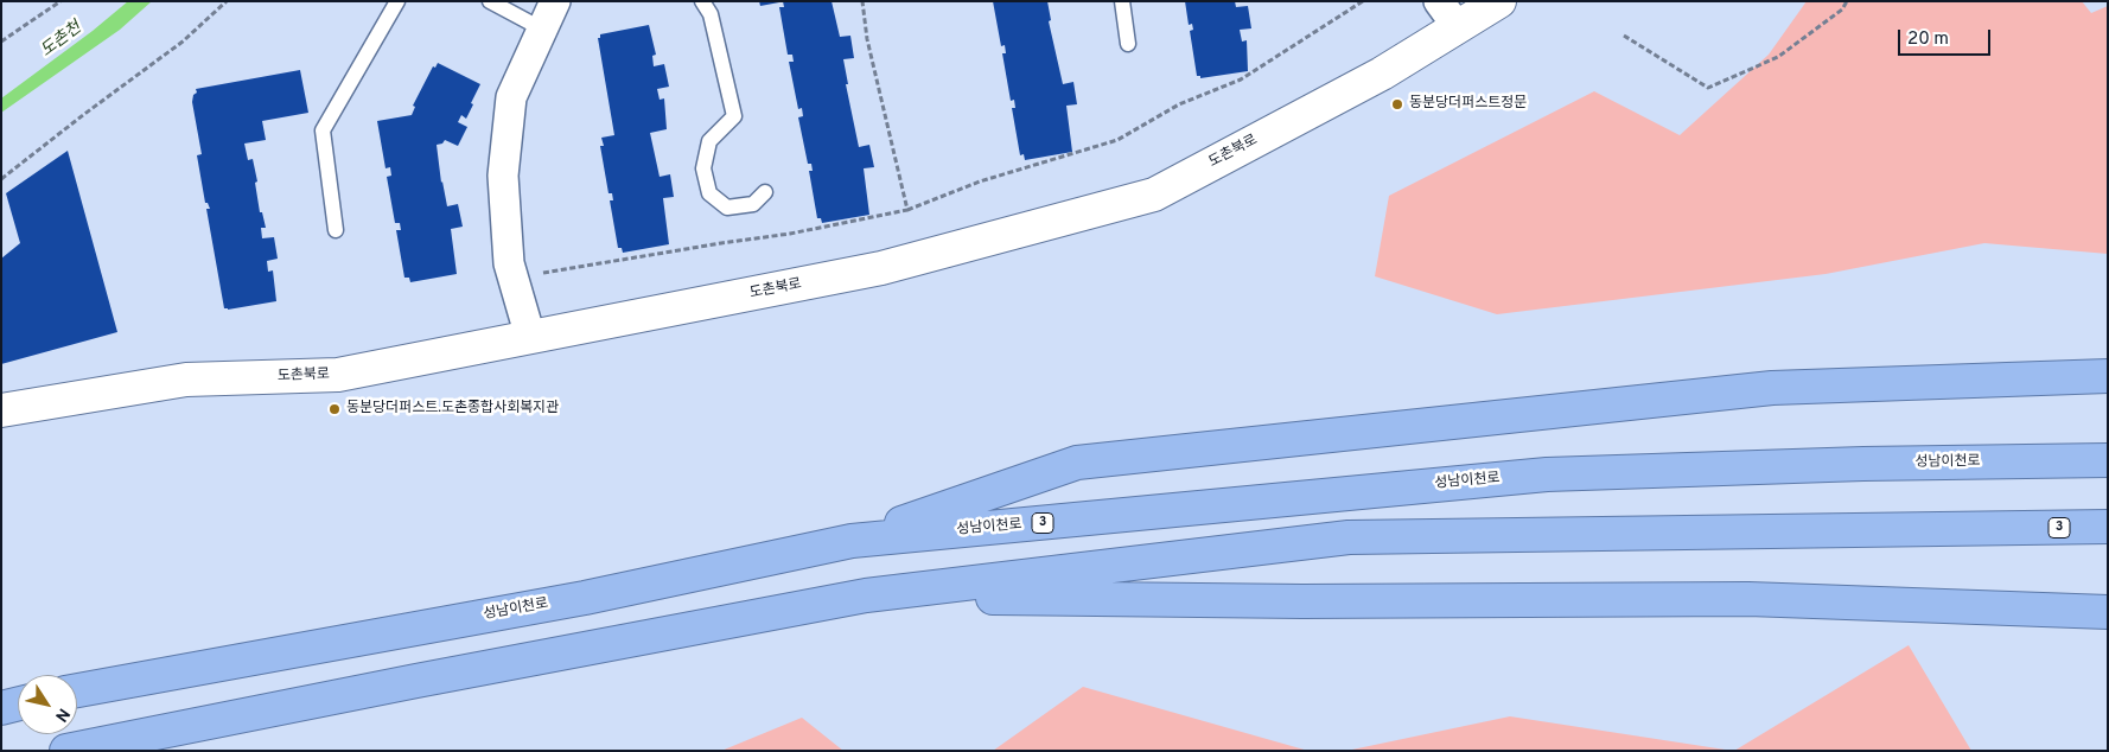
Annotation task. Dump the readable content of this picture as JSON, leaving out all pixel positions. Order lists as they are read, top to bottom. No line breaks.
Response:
{"streets":{"highway":["성남이천로","3"],"street":["도촌북로"]},"water":["도촌천"],"places":["동분당더퍼스트정문","동분당더퍼스트.도촌종합사회복지관"],"scale_bar":"20 m","north":"bottom right"}
